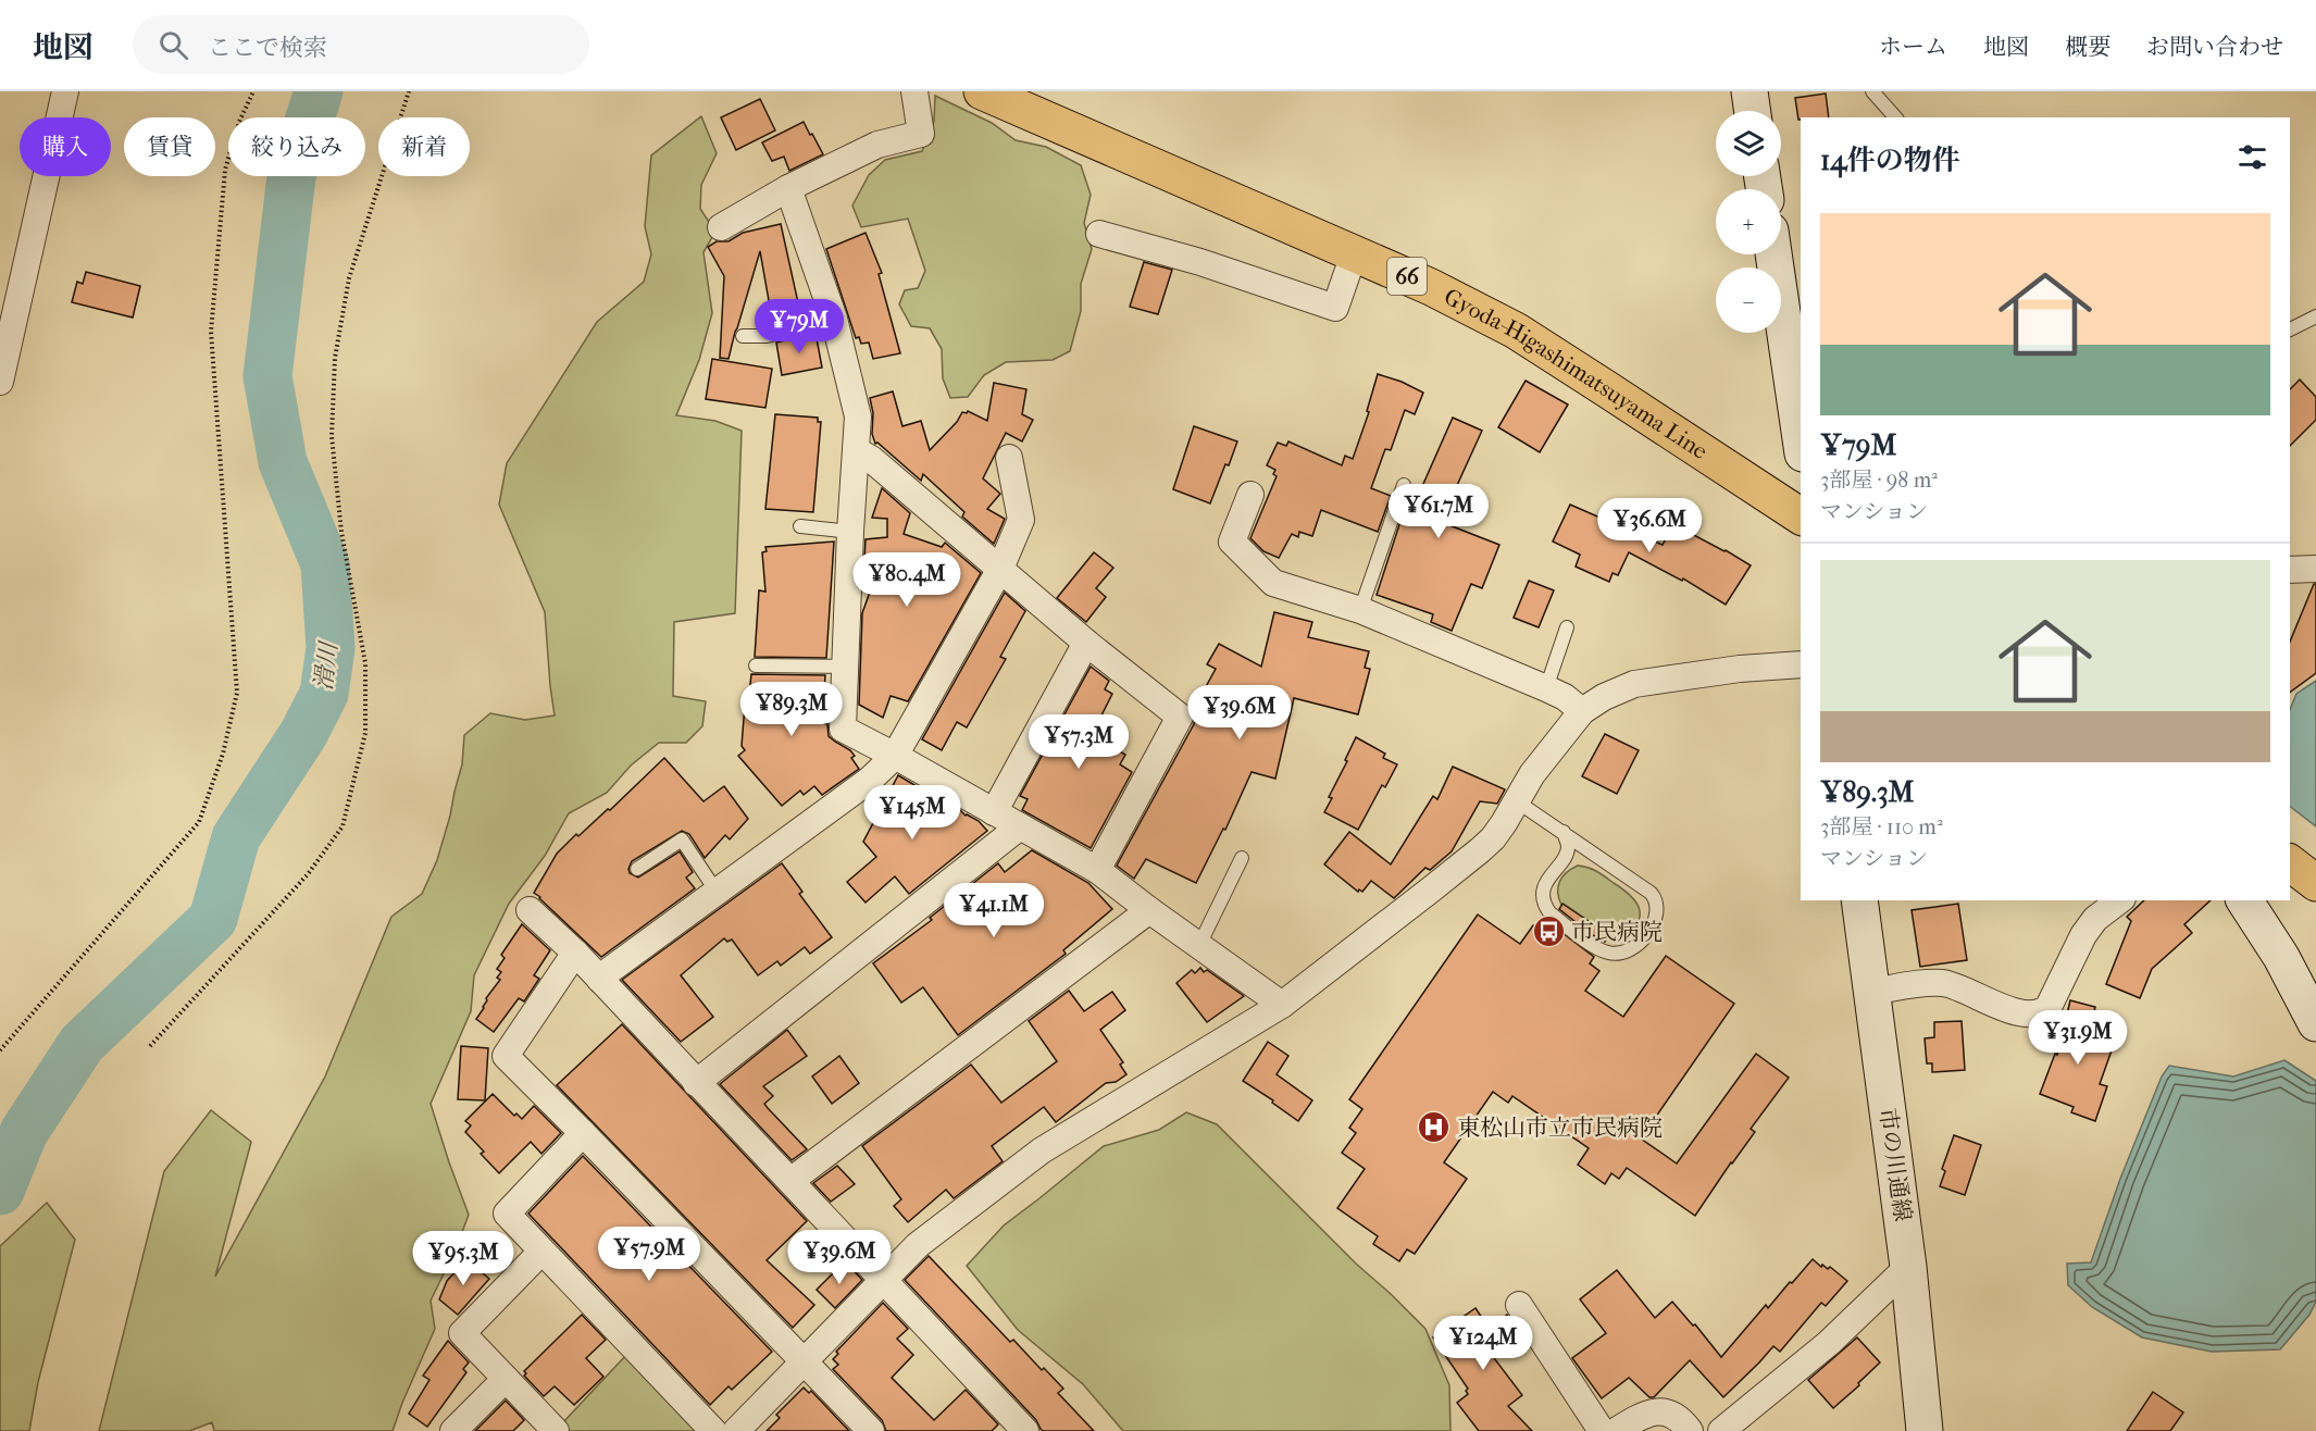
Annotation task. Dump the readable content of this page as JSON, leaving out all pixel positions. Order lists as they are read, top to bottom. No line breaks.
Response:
{"streets":{"main road":["66","Gyoda-Higashimatsuyama Line"],"street":["市の川通線"]},"water":["滑川"],"places":{"bus stop":["市民病院"],"hospital":["東松山市立市民病院"]},"page":{"header":"地図","search":"ここで検索","nav":["ホーム","地図","概要","お問い合わせ"],"map_buttons":["+","−"],"chip":["購入","賃貸","絞り込み","新着"],"heading":"14件の物件","list":[{"name":"¥79M","note":"3部屋 · 98 m² · マンション"},{"name":"¥89.3M","note":"3部屋 · 110 m² · マンション"}],"price":["¥79M","¥61.7M","¥36.6M","¥80.4M","¥89.3M","¥39.6M","¥57.3M","¥145M","¥41.1M","¥31.9M","¥57.9M","¥39.6M","¥95.3M","¥124M"]}}
